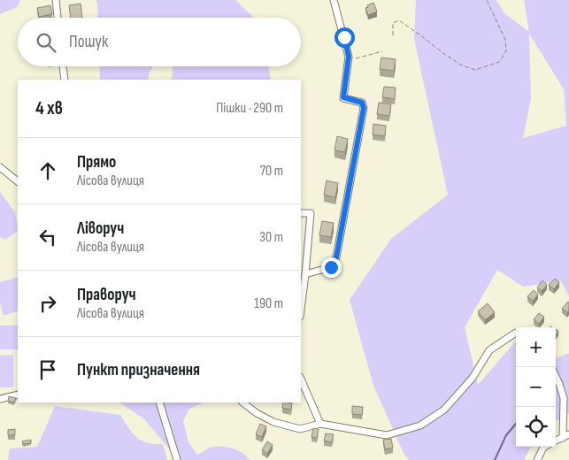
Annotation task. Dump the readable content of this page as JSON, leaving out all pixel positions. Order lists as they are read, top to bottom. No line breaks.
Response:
{"page":{"search":"Пошук","heading":["4 хв","Пішки · 290 m"],"list":[["Прямо","Лісова вулиця","70 m"],["Ліворуч","Лісова вулиця","30 m"],["Праворуч","Лісова вулиця","190 m"],"Пункт призначення"],"map_buttons":["+","−"]}}
